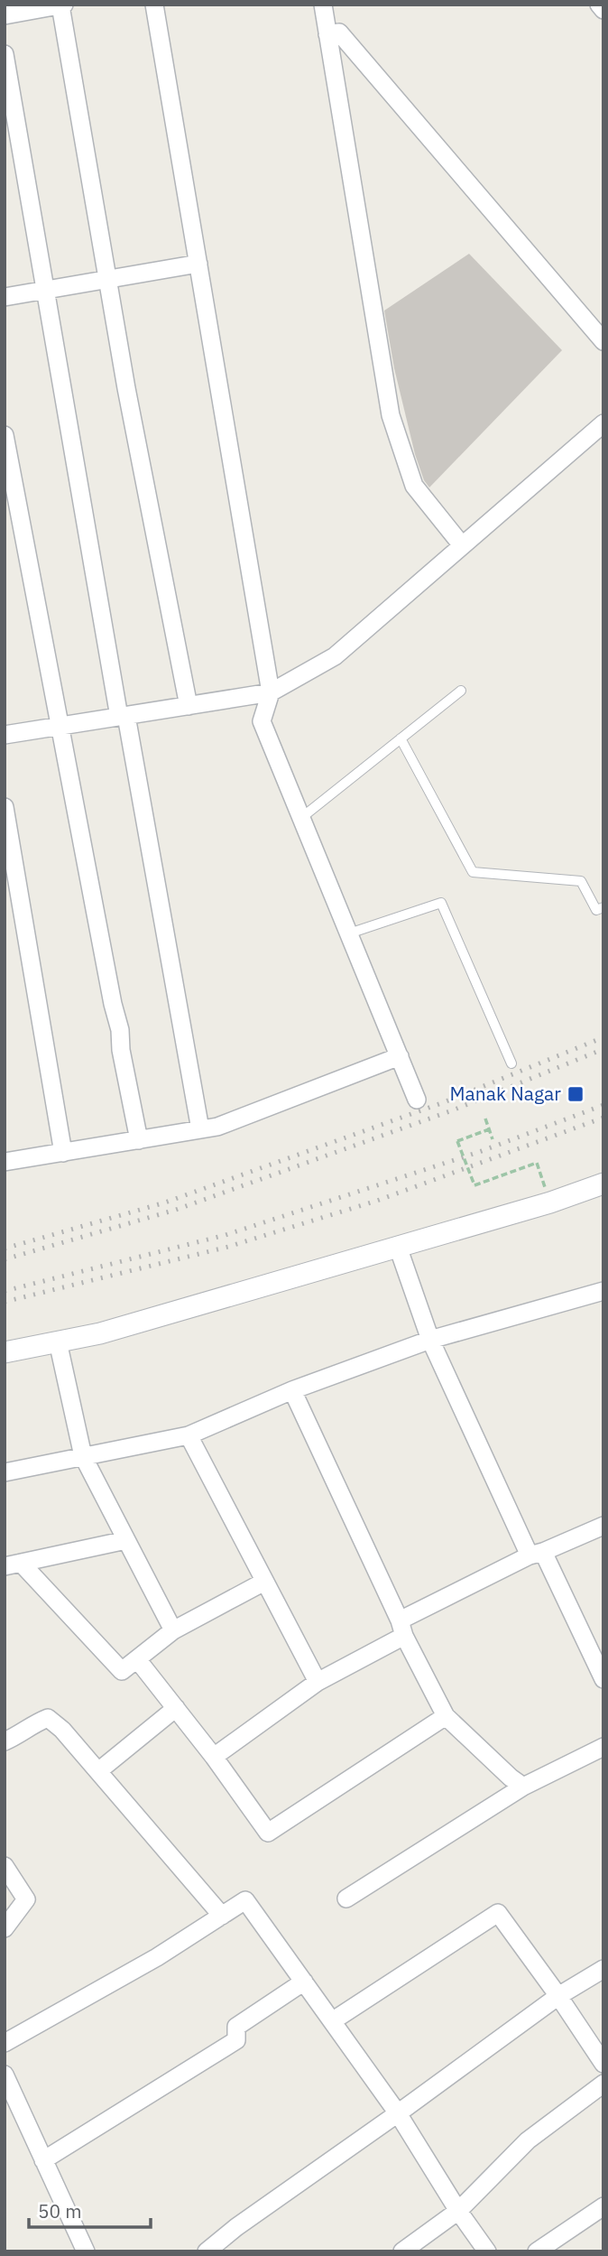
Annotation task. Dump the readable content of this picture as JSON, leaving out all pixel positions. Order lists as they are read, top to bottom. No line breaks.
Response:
{"places":{"transit":["Manak Nagar"]},"scale_bar":"50 m"}
